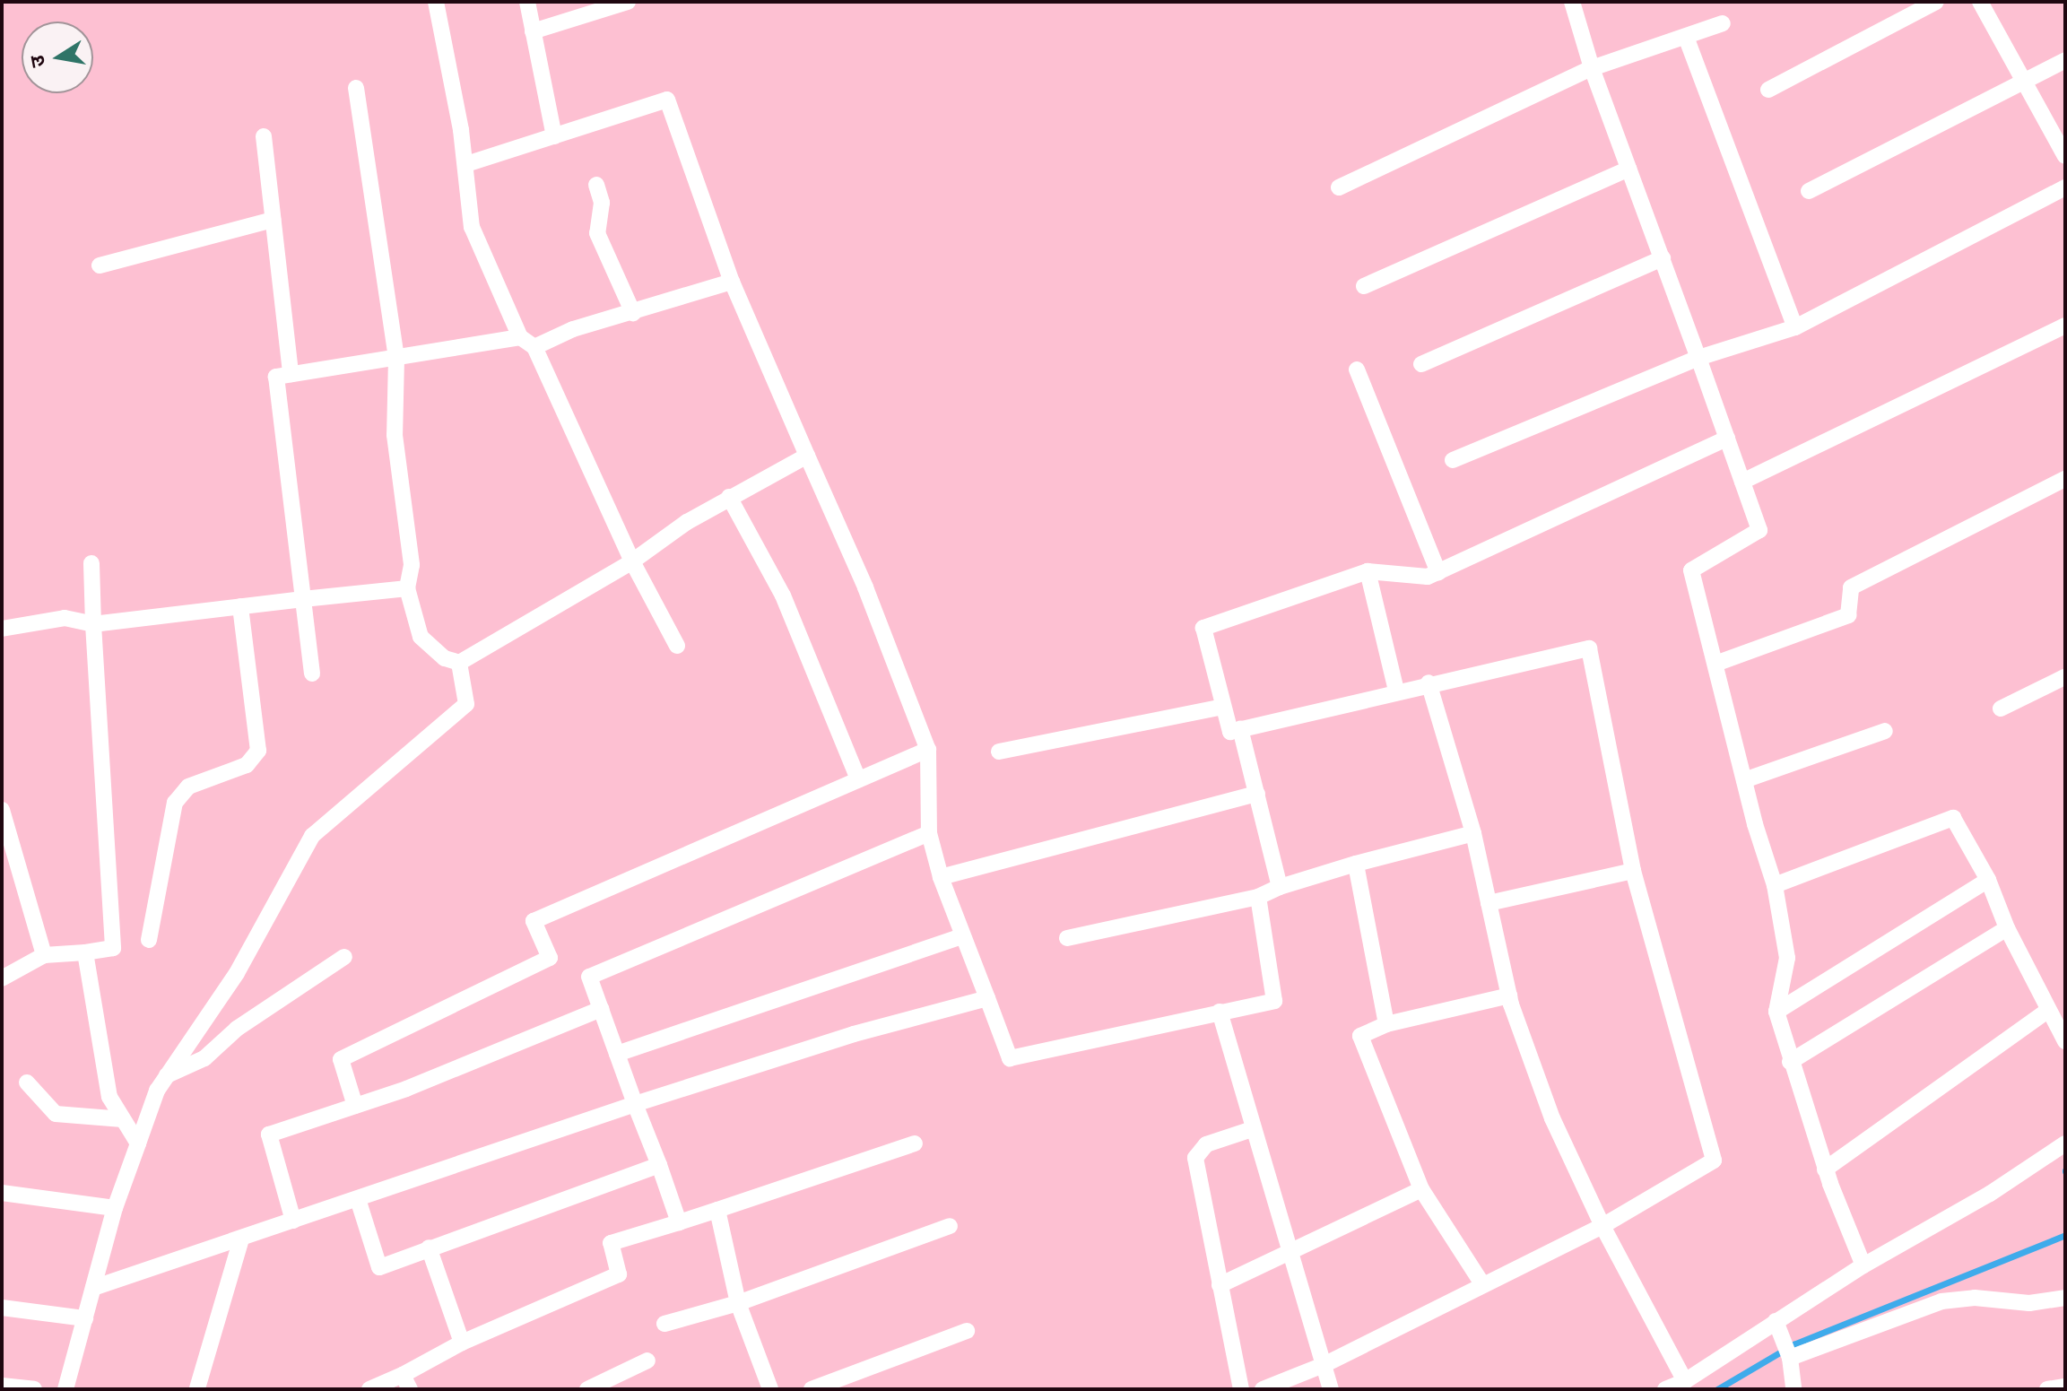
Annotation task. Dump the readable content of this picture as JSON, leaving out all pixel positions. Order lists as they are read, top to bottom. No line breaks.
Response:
{"north":"left"}
